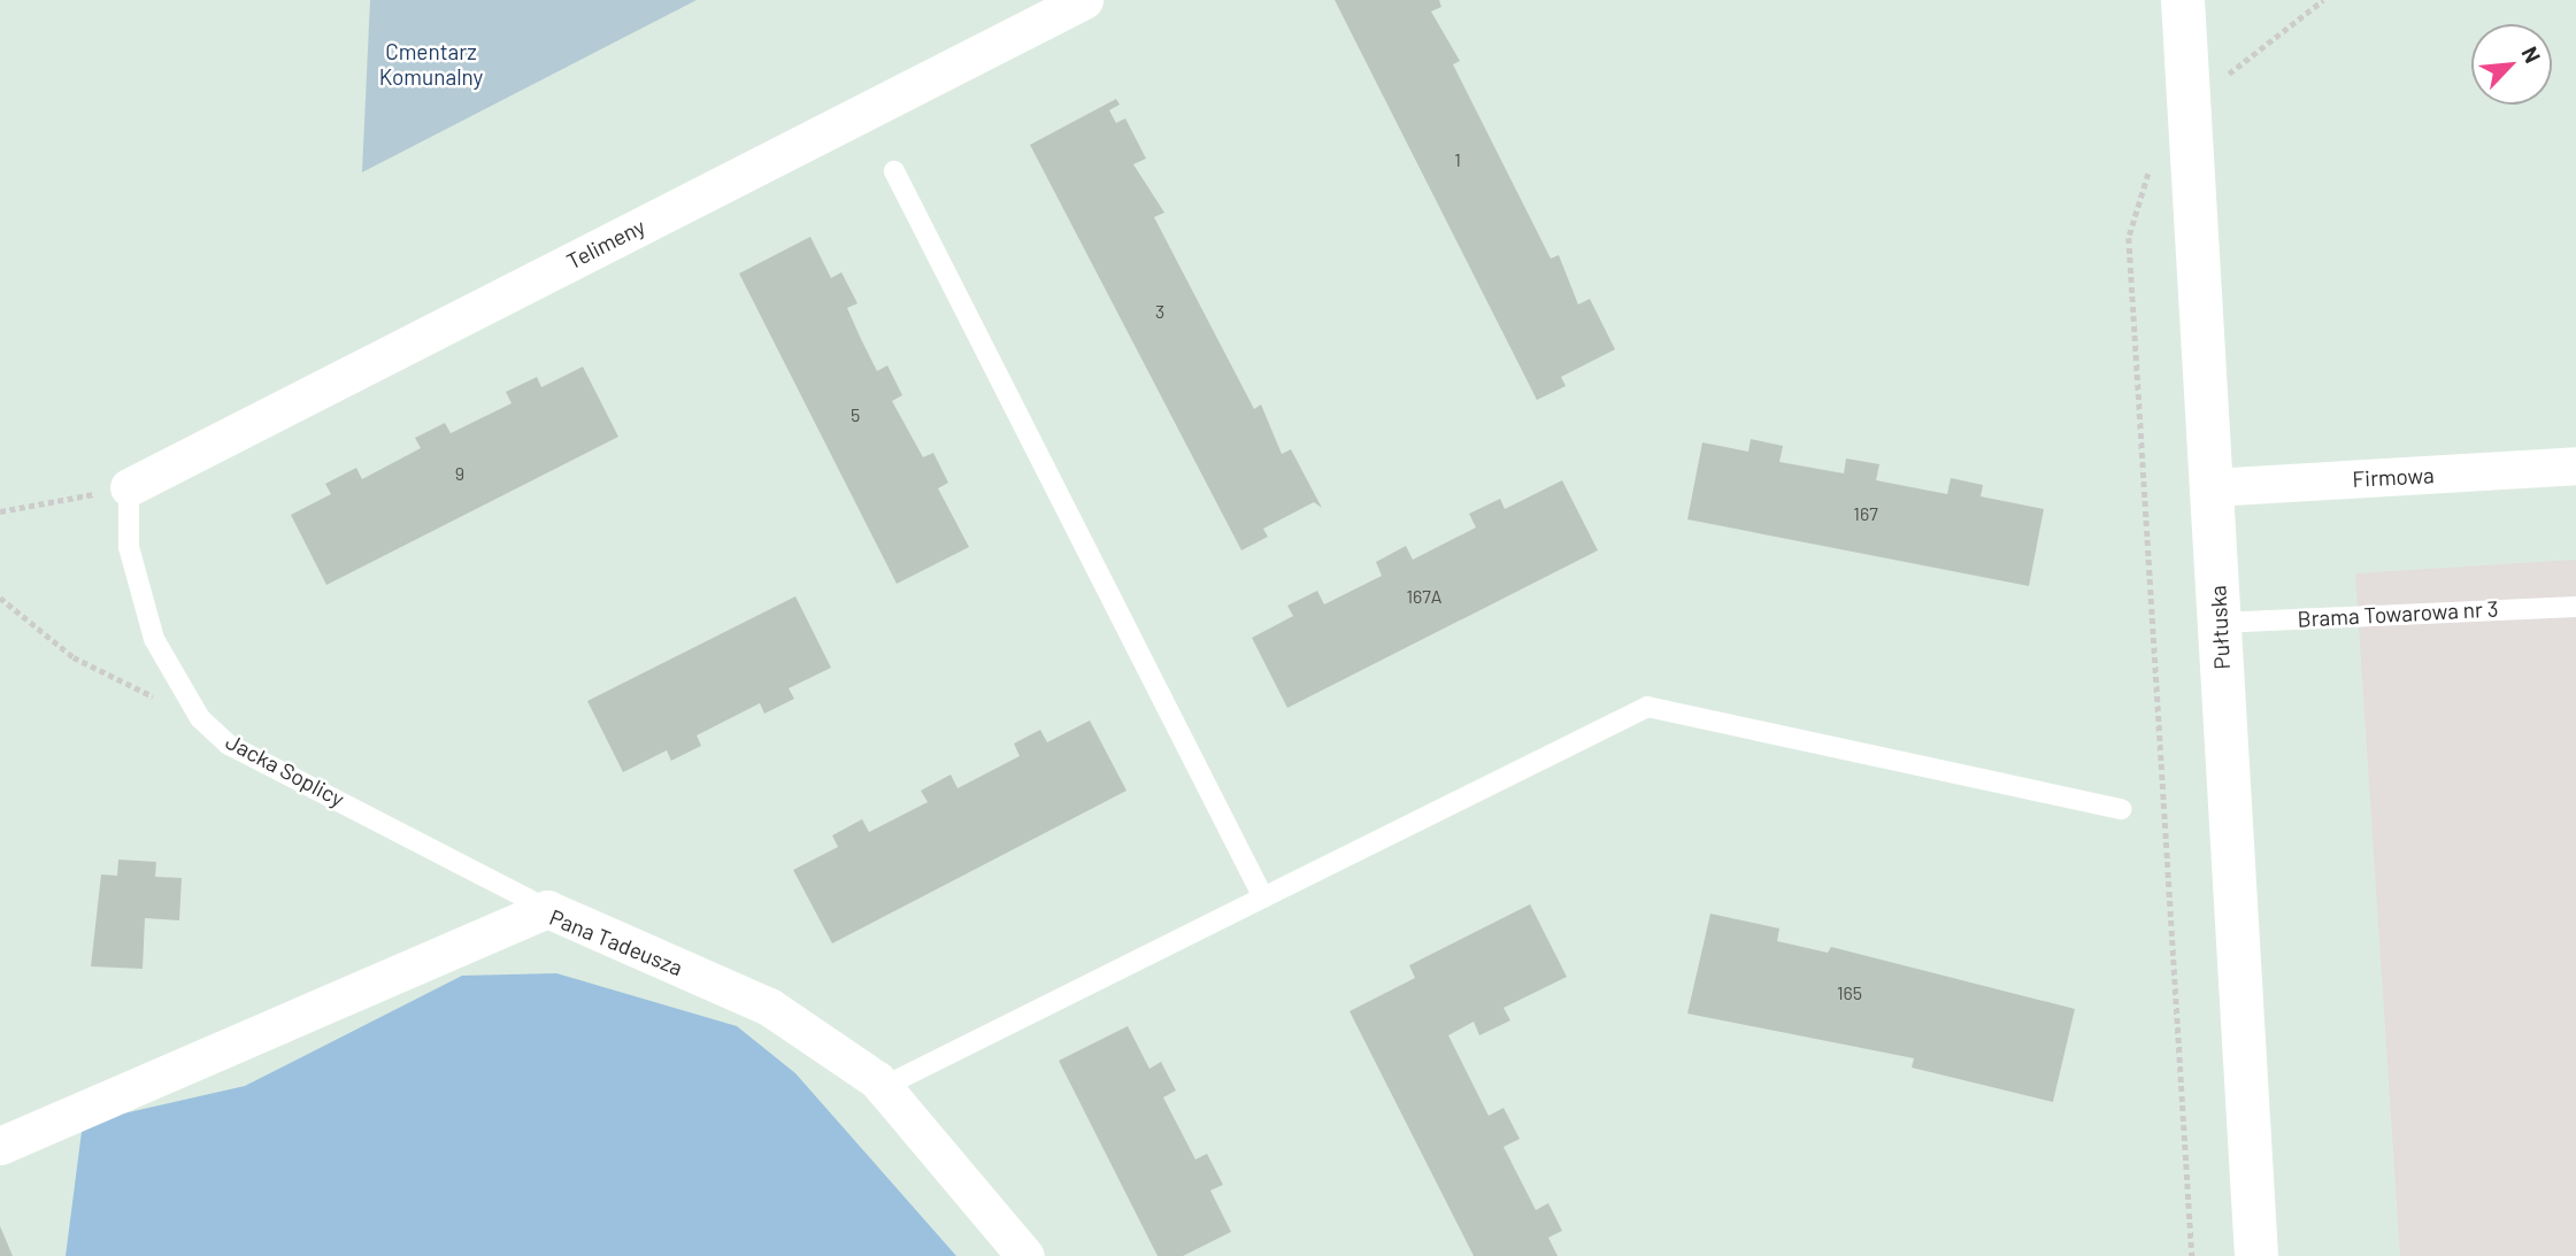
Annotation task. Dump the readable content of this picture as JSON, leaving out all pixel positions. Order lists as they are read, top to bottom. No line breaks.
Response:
{"streets":{"main road":["Pułtuska"],"street":["Telimeny","Firmowa","Pana Tadeusza"],"lane":["Brama Towarowa nr 3","Jacka Soplicy"]},"crossings":[["Telimeny","Jacka Soplicy"],["Firmowa","Pułtuska"],["Brama Towarowa nr 3","Pułtuska"],["Jacka Soplicy","Pana Tadeusza"]],"parks":["Cmentarz Komunalny"],"house_numbers":["1","3","5","9","167","167A","165"],"north":"top right"}
